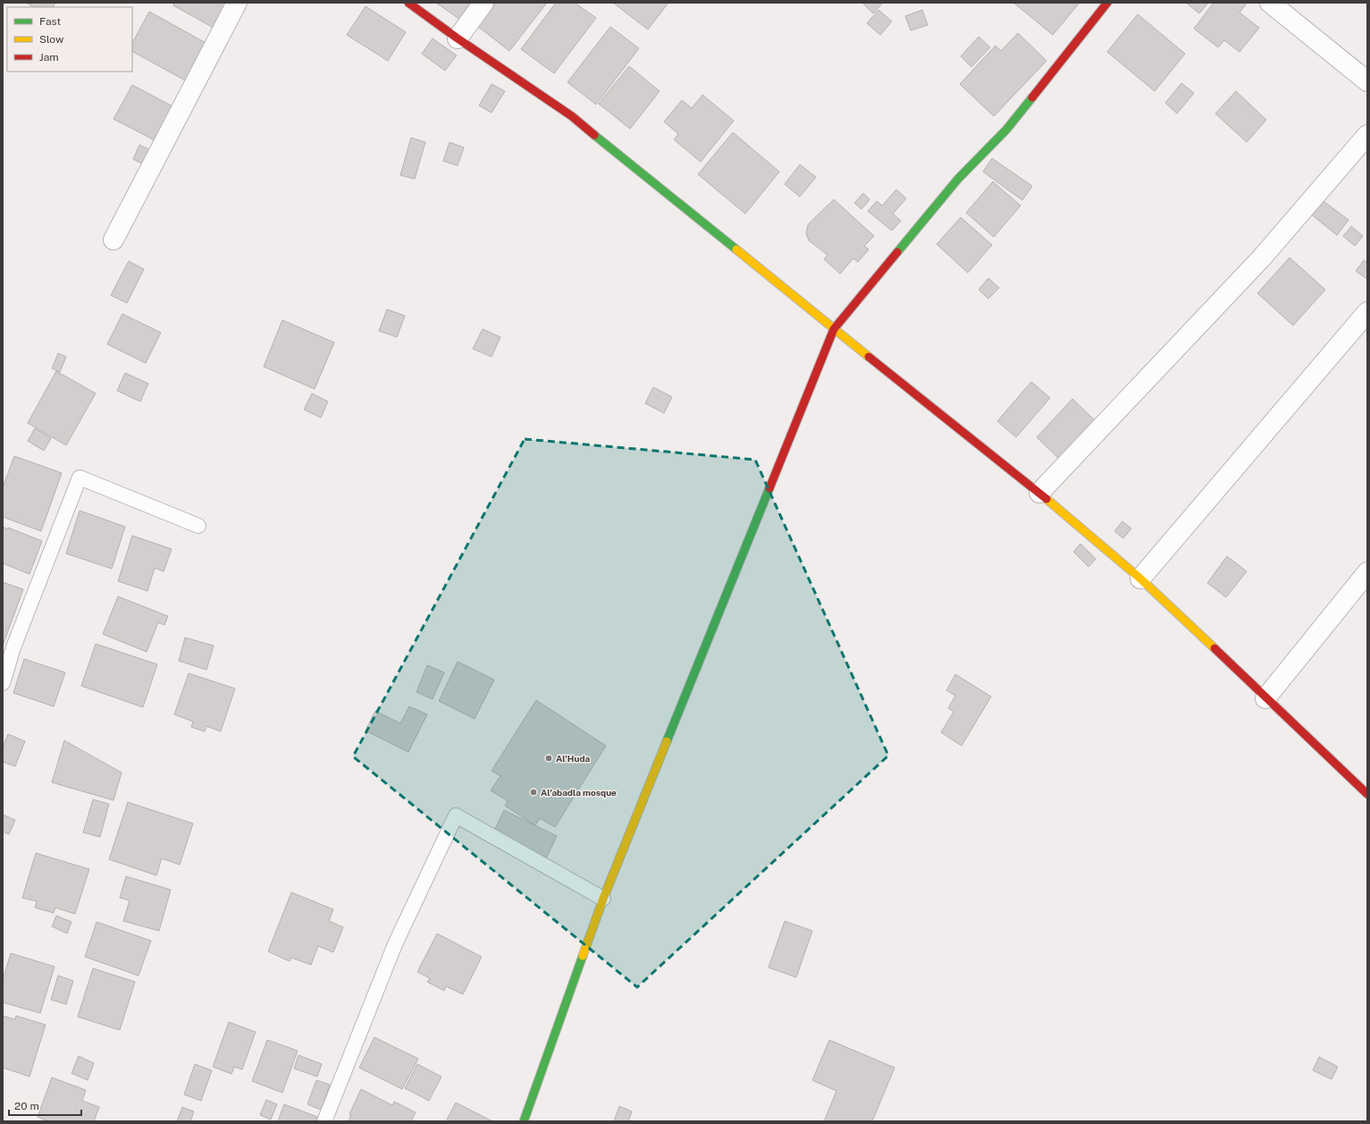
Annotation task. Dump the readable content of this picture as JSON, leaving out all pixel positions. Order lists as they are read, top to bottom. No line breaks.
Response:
{"places":["Al'Huda","Al'abadla mosque"],"legend":["Fast","Slow","Jam"],"scale_bar":"20 m"}
